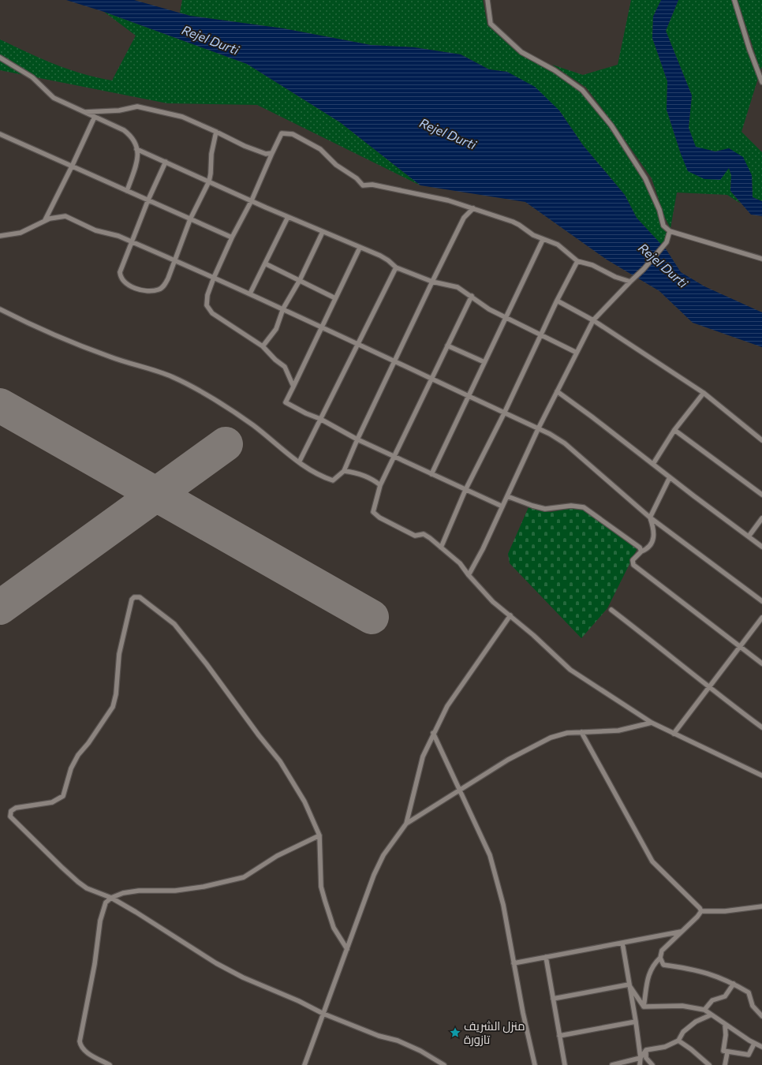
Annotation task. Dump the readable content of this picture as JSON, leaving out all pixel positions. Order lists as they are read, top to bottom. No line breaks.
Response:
{"water":["Rejel Durti"],"places":{"place":["منزل الشريف تازورة"]}}
